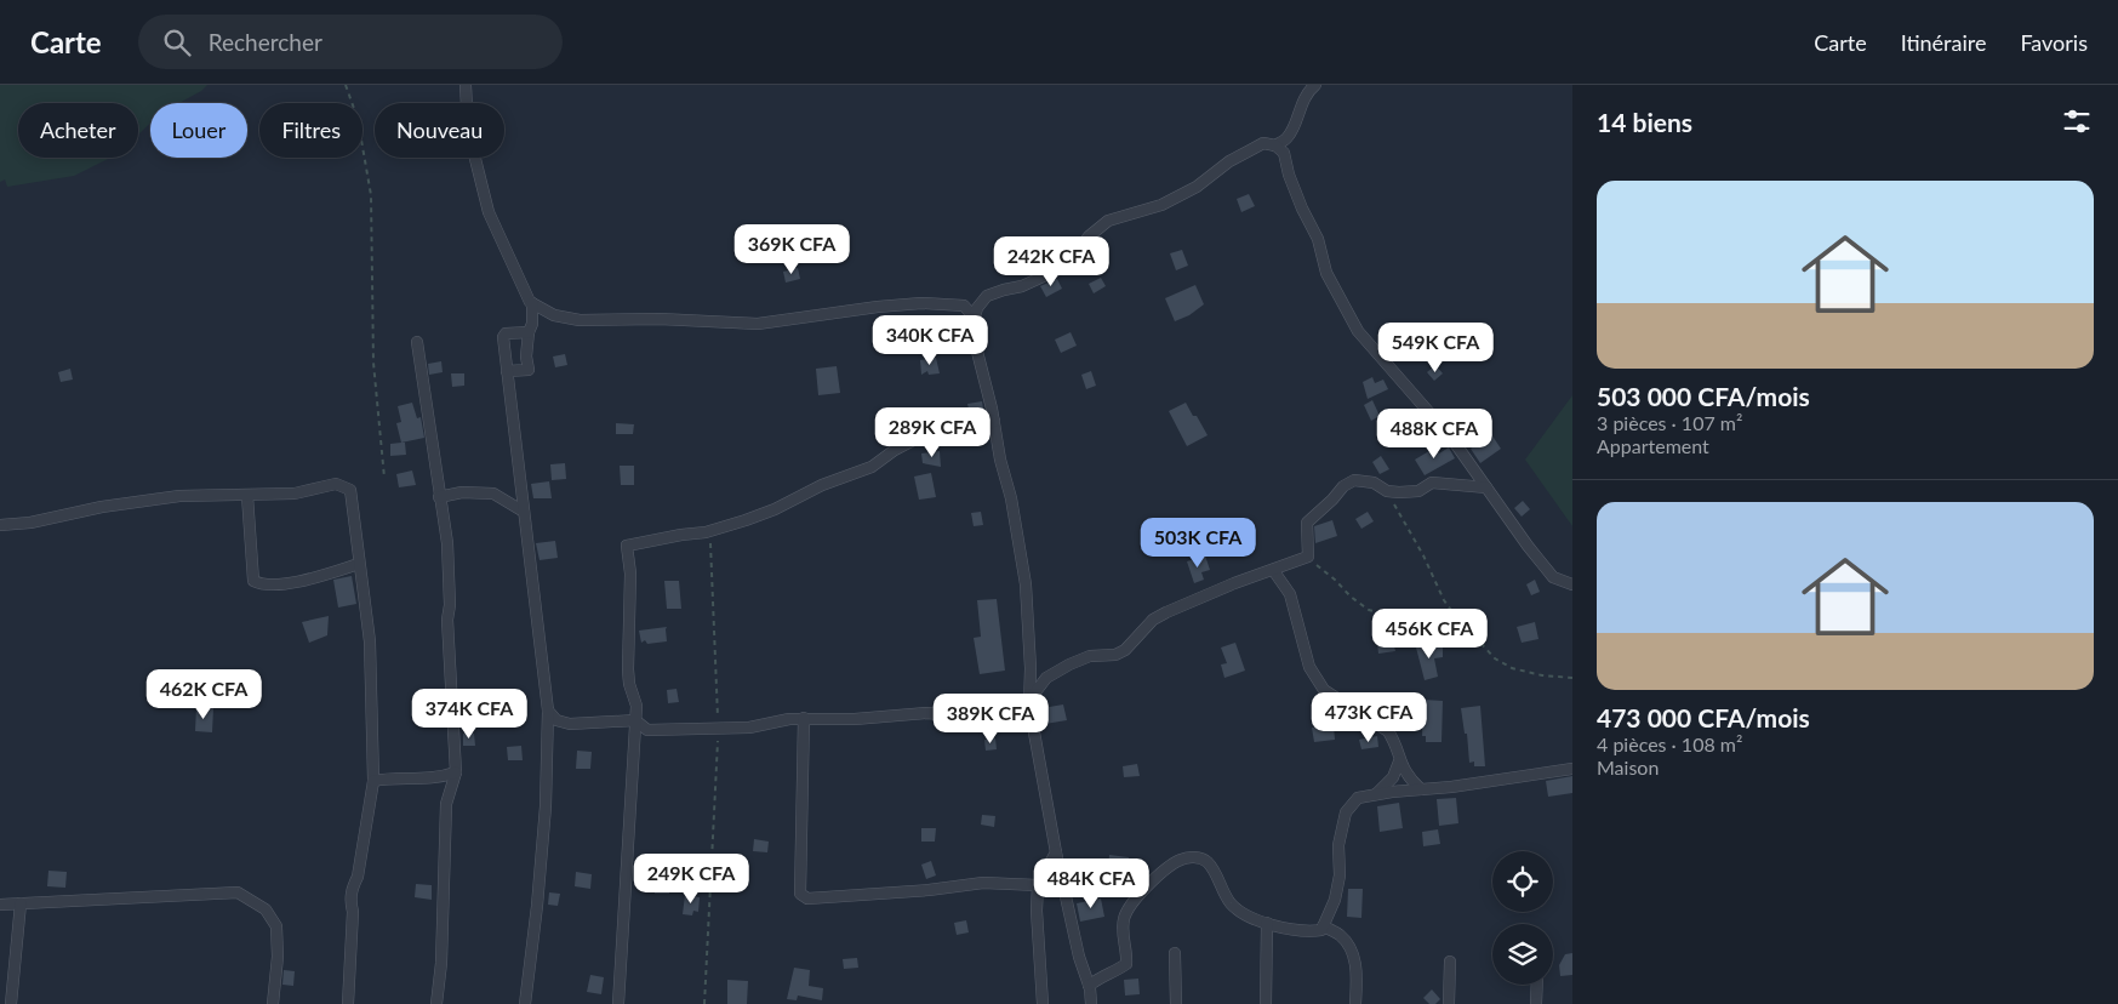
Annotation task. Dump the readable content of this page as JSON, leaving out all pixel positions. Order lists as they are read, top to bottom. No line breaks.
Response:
{"page":{"header":"Carte","search":"Rechercher","nav":["Carte","Itinéraire","Favoris"],"heading":"14 biens","chip":["Acheter","Louer","Filtres","Nouveau"],"list":[{"name":"503 000 CFA/mois","note":"3 pièces · 107 m² · Appartement"},{"name":"473 000 CFA/mois","note":"4 pièces · 108 m² · Maison"}],"price":["369K CFA","242K CFA","340K CFA","549K CFA","289K CFA","488K CFA","503K CFA","456K CFA","462K CFA","374K CFA","473K CFA","389K CFA","249K CFA","484K CFA"]}}
